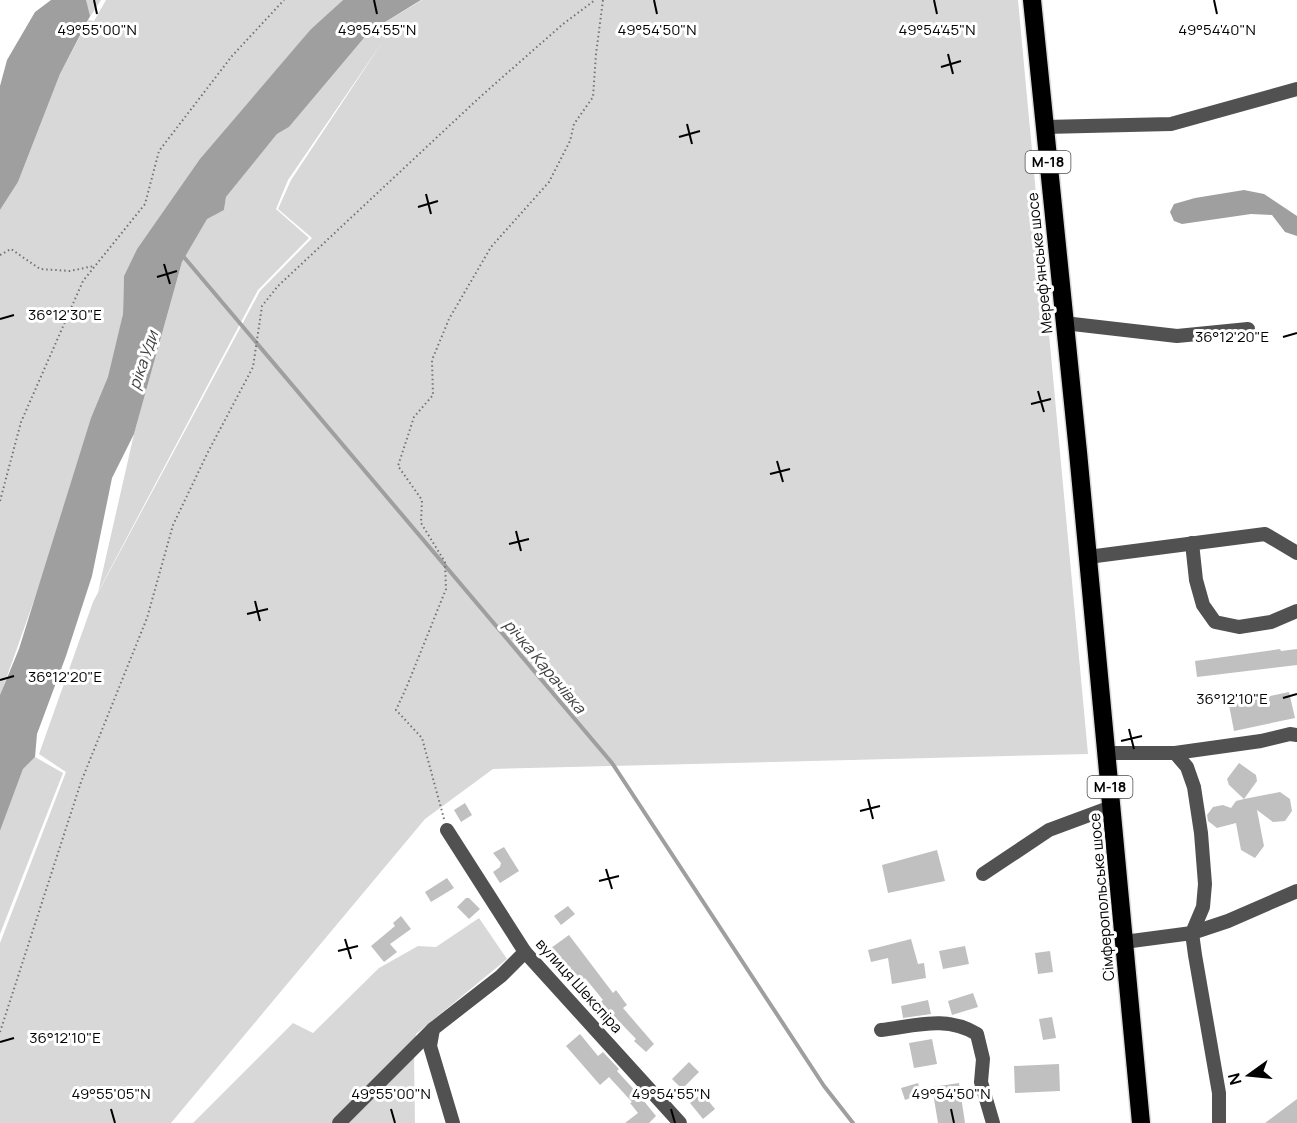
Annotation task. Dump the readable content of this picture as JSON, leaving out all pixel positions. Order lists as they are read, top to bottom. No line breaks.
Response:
{"streets":{"highway":["М-18","Мереф'янське шосе","Сімферопольське шосе"],"street":["вулиця Шекспіра"]},"crossings":[["Мереф'янське шосе","Сімферопольське шосе"]],"water":["ріка Уди","річка Карачівка"],"north":"left","coordinates":["49°55'00\"N","49°54'55\"N","49°54'50\"N","49°54'45\"N","49°54'40\"N","36°12'30\"E","36°12'20\"E","36°12'10\"E","49°55'05\"N"]}
